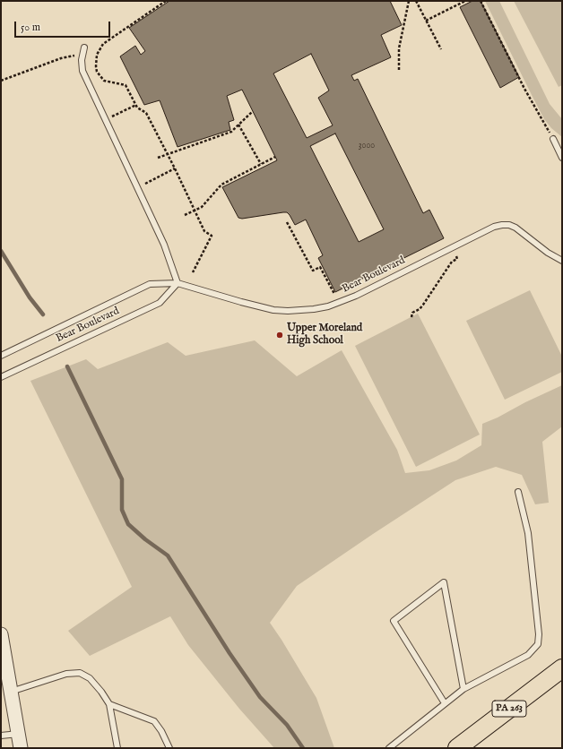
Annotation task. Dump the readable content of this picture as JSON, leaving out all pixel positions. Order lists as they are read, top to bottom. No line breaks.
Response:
{"streets":{"highway":["PA 263"],"lane":["Bear Boulevard"]},"places":["Upper Moreland High School"],"house_numbers":["3000"],"scale_bar":"50 m"}
